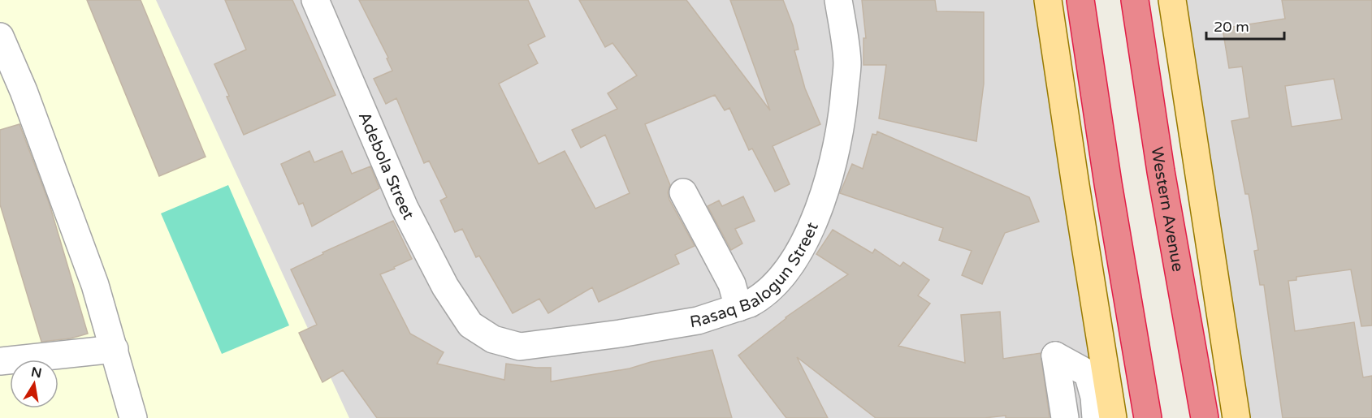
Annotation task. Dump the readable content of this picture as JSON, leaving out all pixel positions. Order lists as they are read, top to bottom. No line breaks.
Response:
{"streets":{"highway":["Western Avenue"],"street":["Adebola Street","Rasaq Balogun Street"]},"crossings":[["Adebola Street","Rasaq Balogun Street"]],"scale_bar":"20 m","north":"top"}
